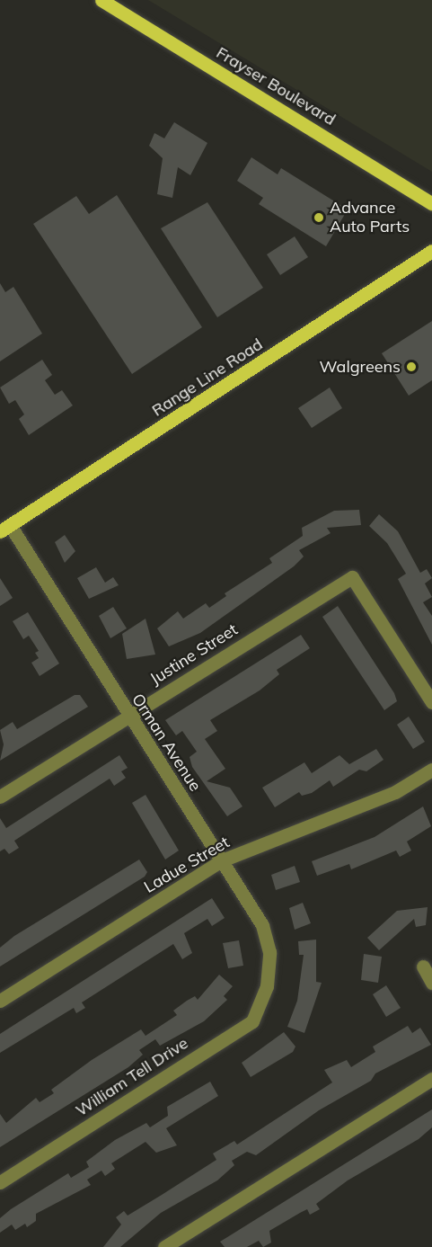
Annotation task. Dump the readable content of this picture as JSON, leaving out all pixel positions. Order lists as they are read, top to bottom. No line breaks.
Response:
{"streets":{"main road":["Frayser Boulevard","Range Line Road"],"street":["Justine Street","Orman Avenue","Ladue Street","William Tell Drive"]},"crossings":[["Range Line Road","Orman Avenue"],["Justine Street","Orman Avenue"],["Orman Avenue","Ladue Street"],["Orman Avenue","William Tell Drive"]],"places":["Advance Auto Parts","Walgreens"]}
